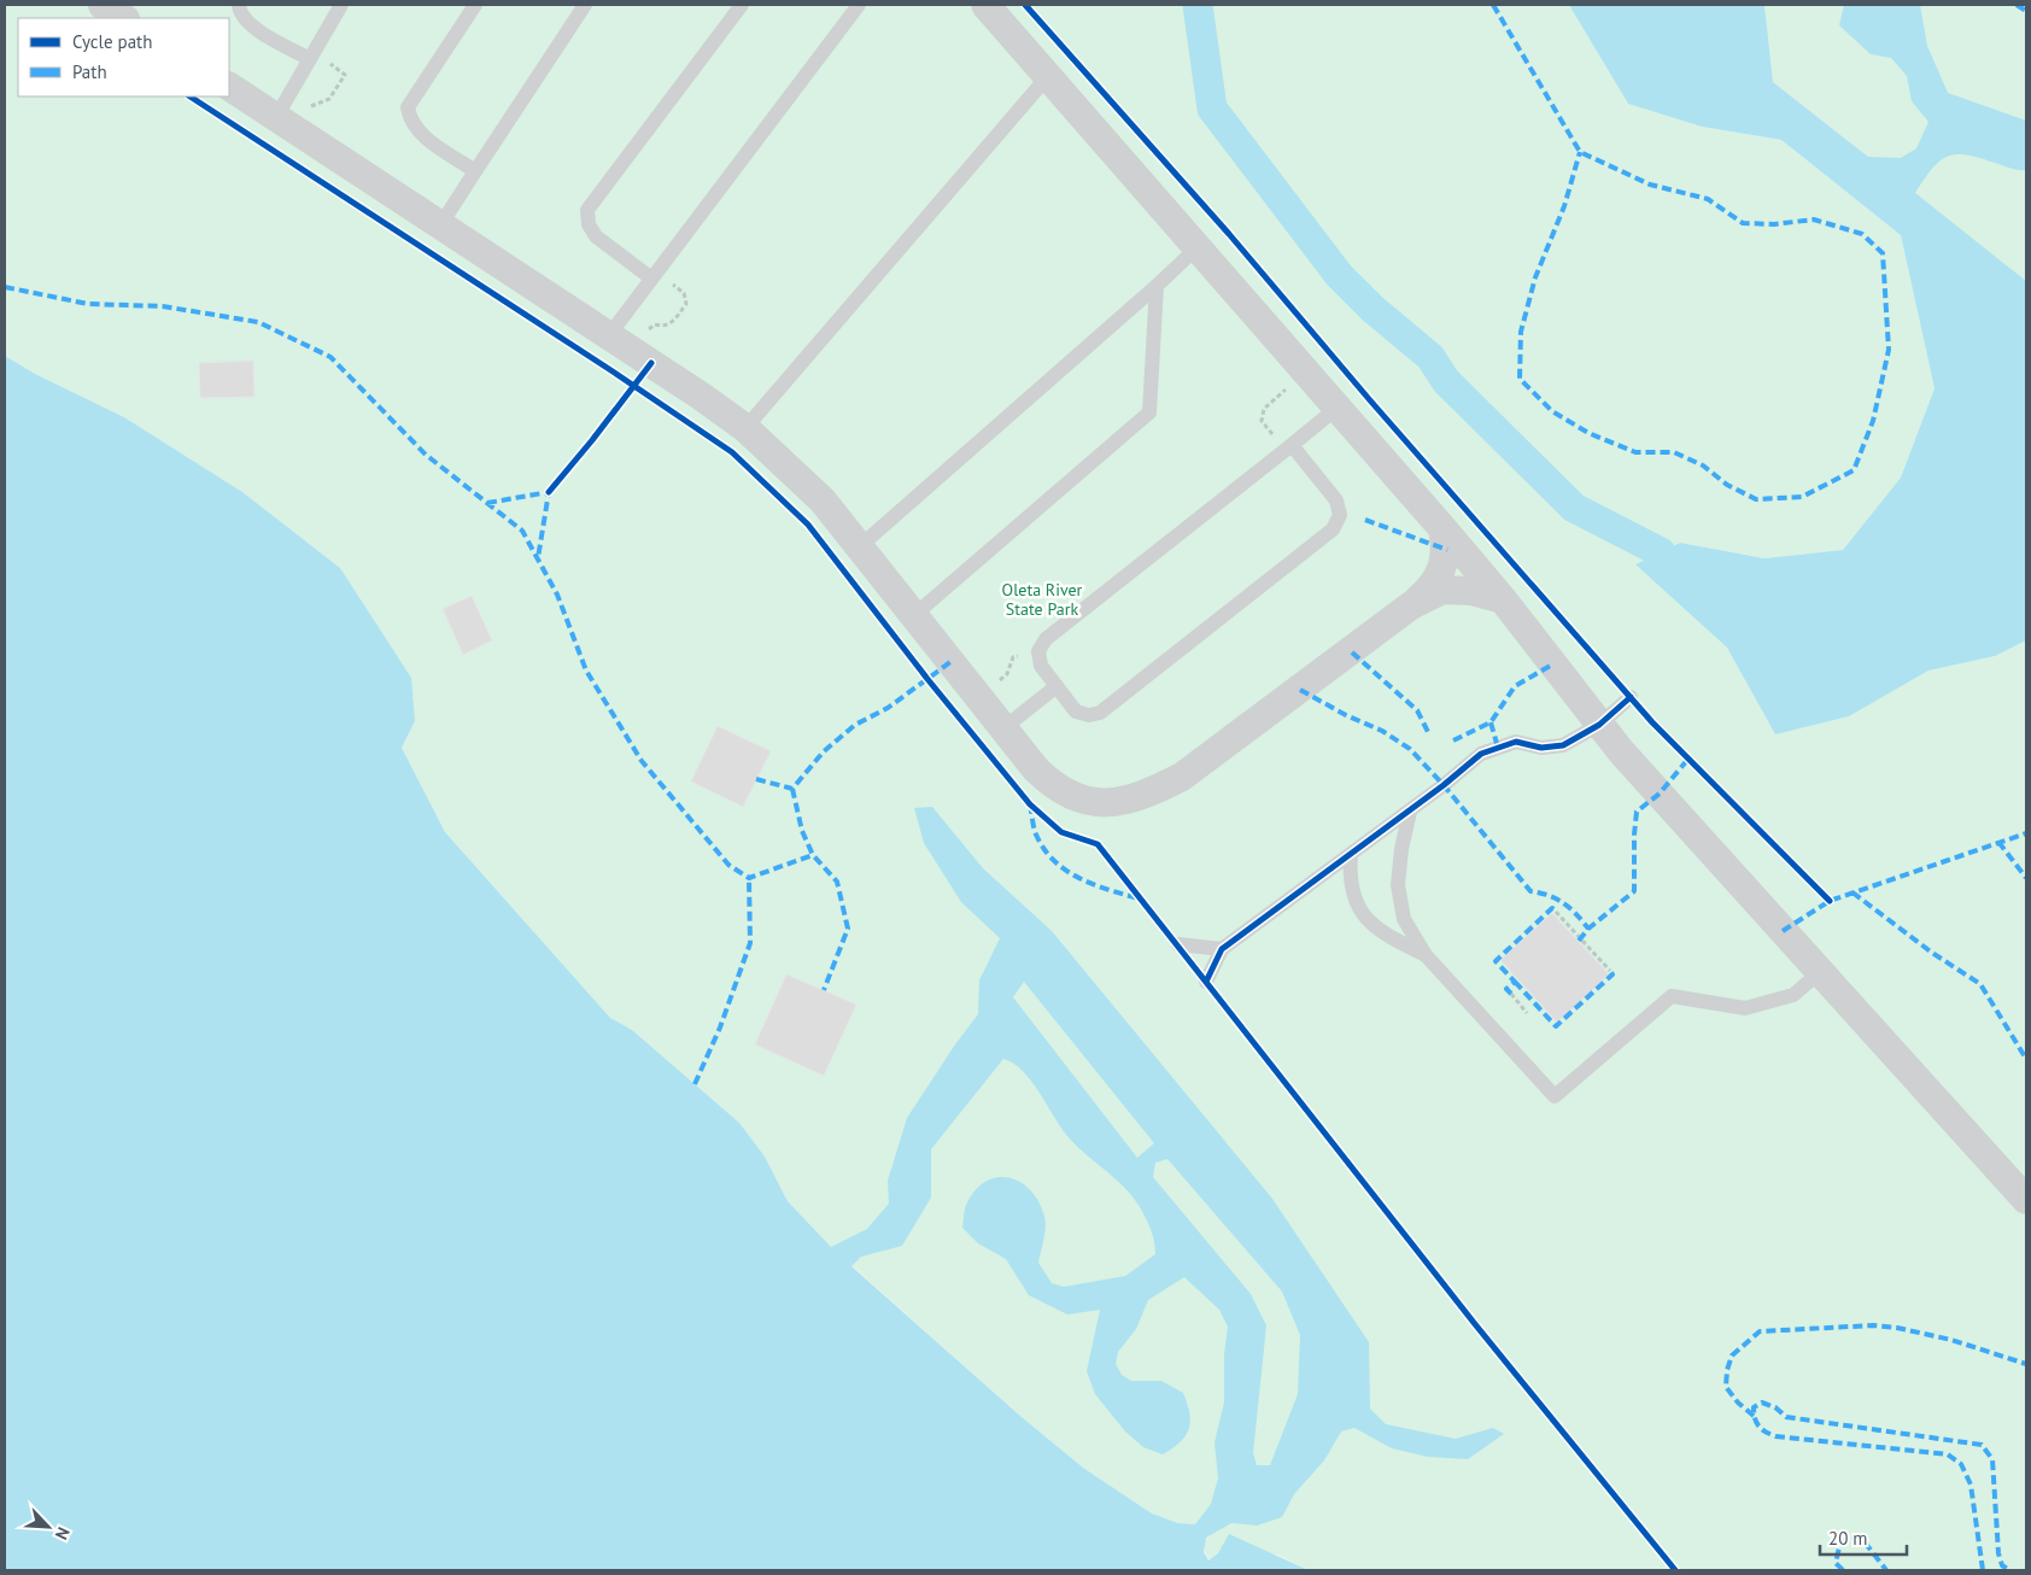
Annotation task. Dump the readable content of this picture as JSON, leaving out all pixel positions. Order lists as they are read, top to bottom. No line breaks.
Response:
{"parks":["Oleta River State Park"],"legend":["Cycle path","Path"],"scale_bar":"20 m","north":"bottom right"}
